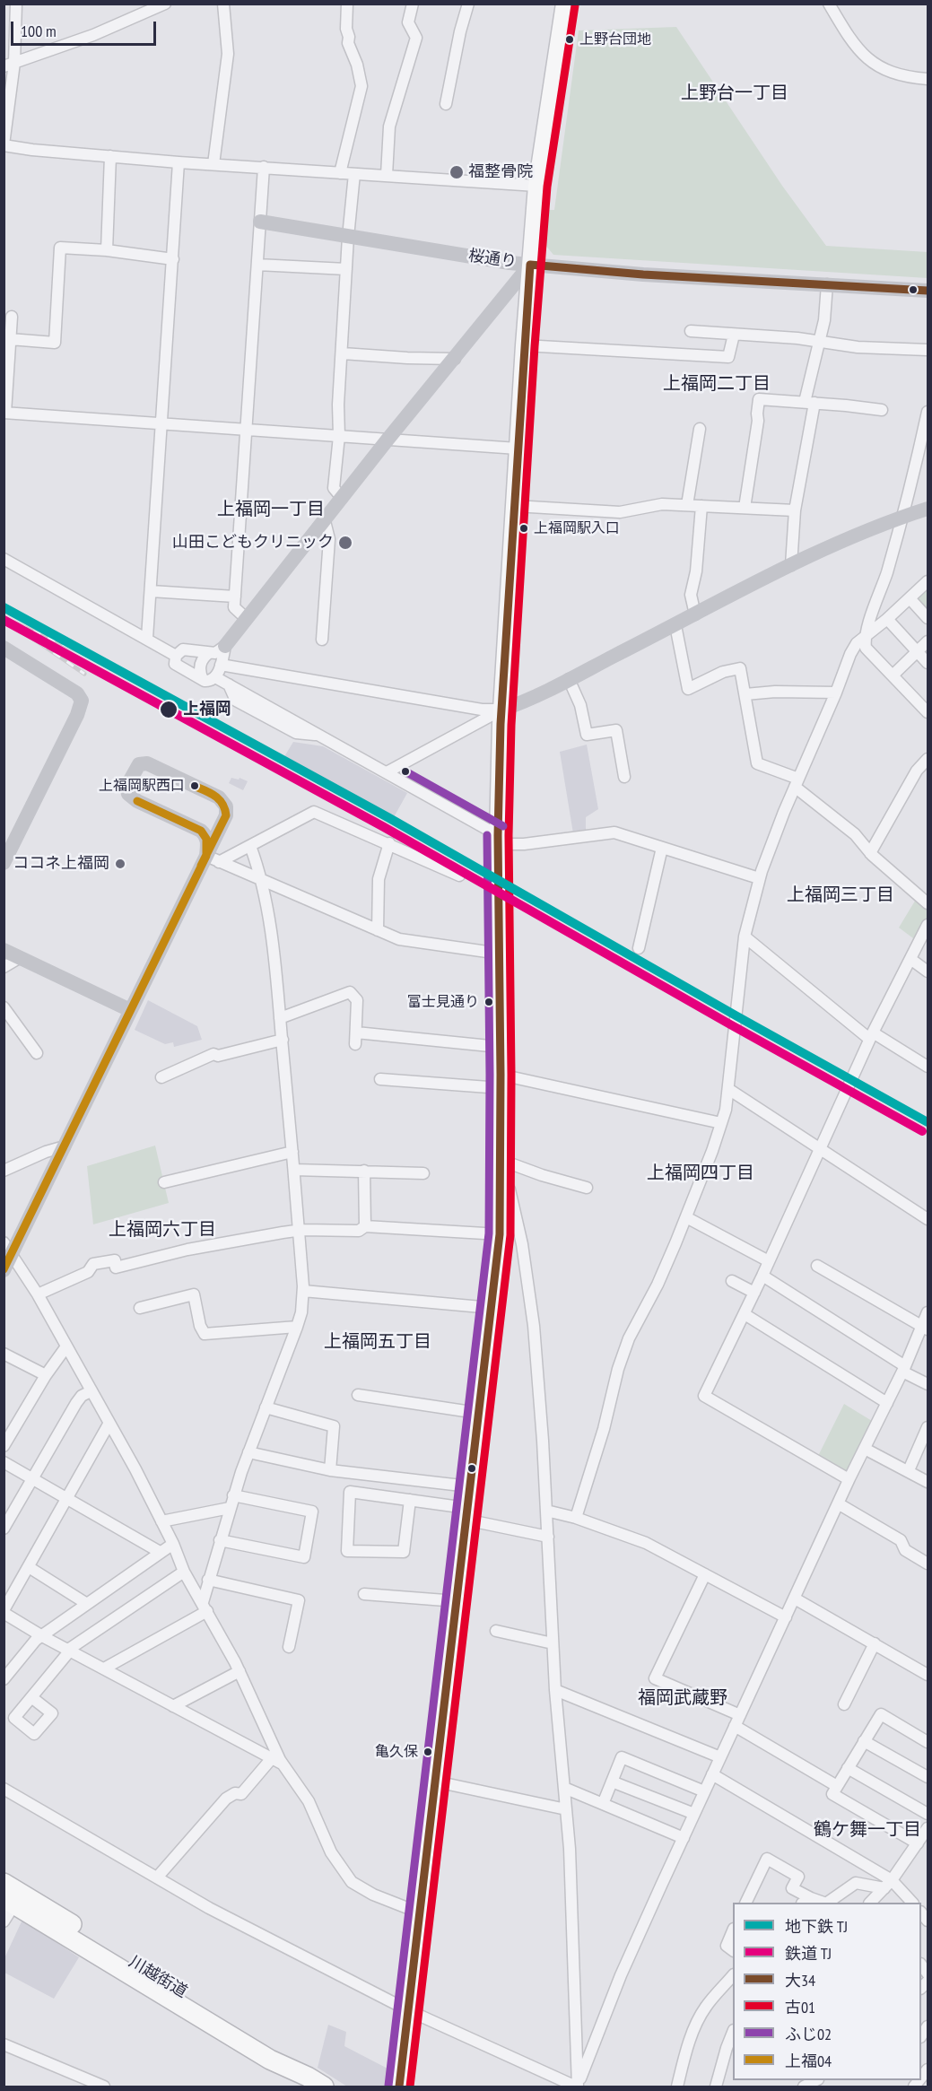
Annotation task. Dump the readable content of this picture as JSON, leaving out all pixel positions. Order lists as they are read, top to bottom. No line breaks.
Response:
{"streets":{"highway":["川越街道"],"street":["桜通り"]},"districts":["上野台一丁目","上福岡二丁目","上福岡一丁目","上福岡三丁目","上福岡四丁目","上福岡六丁目","上福岡五丁目","福岡武蔵野","鶴ケ舞一丁目"],"places":["上野台団地","福整骨院","上福岡駅入口","山田こどもクリニック","上福岡","上福岡駅西口","ココネ上福岡","富士見通り","亀久保"],"lines":["transit line 古01","transit line 大34","metro line TJ","rail line TJ","transit line ふじ02","transit line 上福04"],"legend":["地下鉄 TJ","鉄道 TJ","大34","古01","ふじ02","上福04"],"scale_bar":"100 m"}
